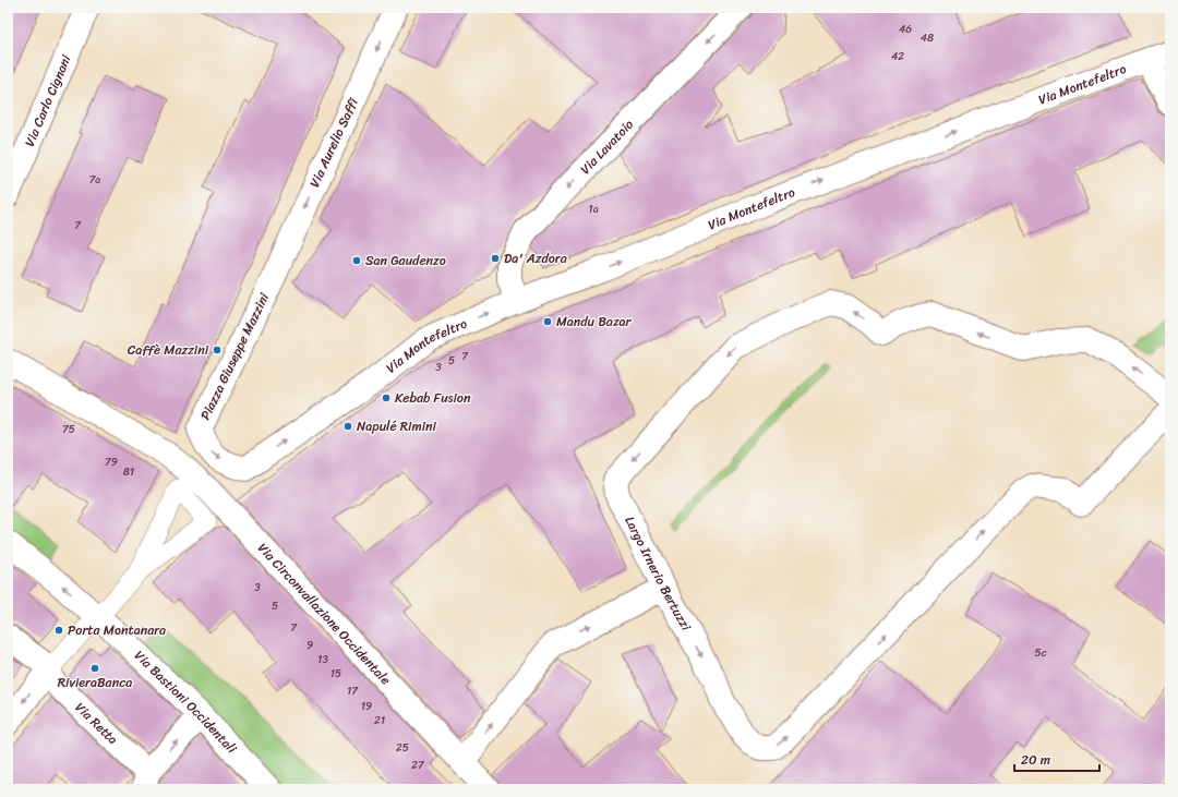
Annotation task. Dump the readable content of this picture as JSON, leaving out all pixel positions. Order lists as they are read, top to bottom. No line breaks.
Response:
{"streets":{"street":["Via Montefeltro","Via Carlo Cignani","Via Aurelio Saffi","Via Lavatoio","Piazza Giuseppe Mazzini","Largo Irnerio Bertuzzi","Via Circonvallazione Occidentale","Via Bastioni Occidentali","Via Retta"]},"crossings":[["Via Montefeltro","Via Lavatoio"],["Via Montefeltro","Piazza Giuseppe Mazzini"],["Via Aurelio Saffi","Piazza Giuseppe Mazzini"],["Via Bastioni Occidentali","Via Retta"]],"one_way":["Via Montefeltro","Via Aurelio Saffi","Via Lavatoio"],"places":["Da' Azdora","San Gaudenzo","Mandu Bazar","Caffè Mazzini","Kebab Fusion","Napulé Rimini","Porta Montanara","RivieraBanca"],"house_numbers":["46","48","42","7a","1a","7","7","5","3","75","79","81","3","5","7","9","5c","13","15","17","19","21","25","27"],"scale_bar":"20 m"}
